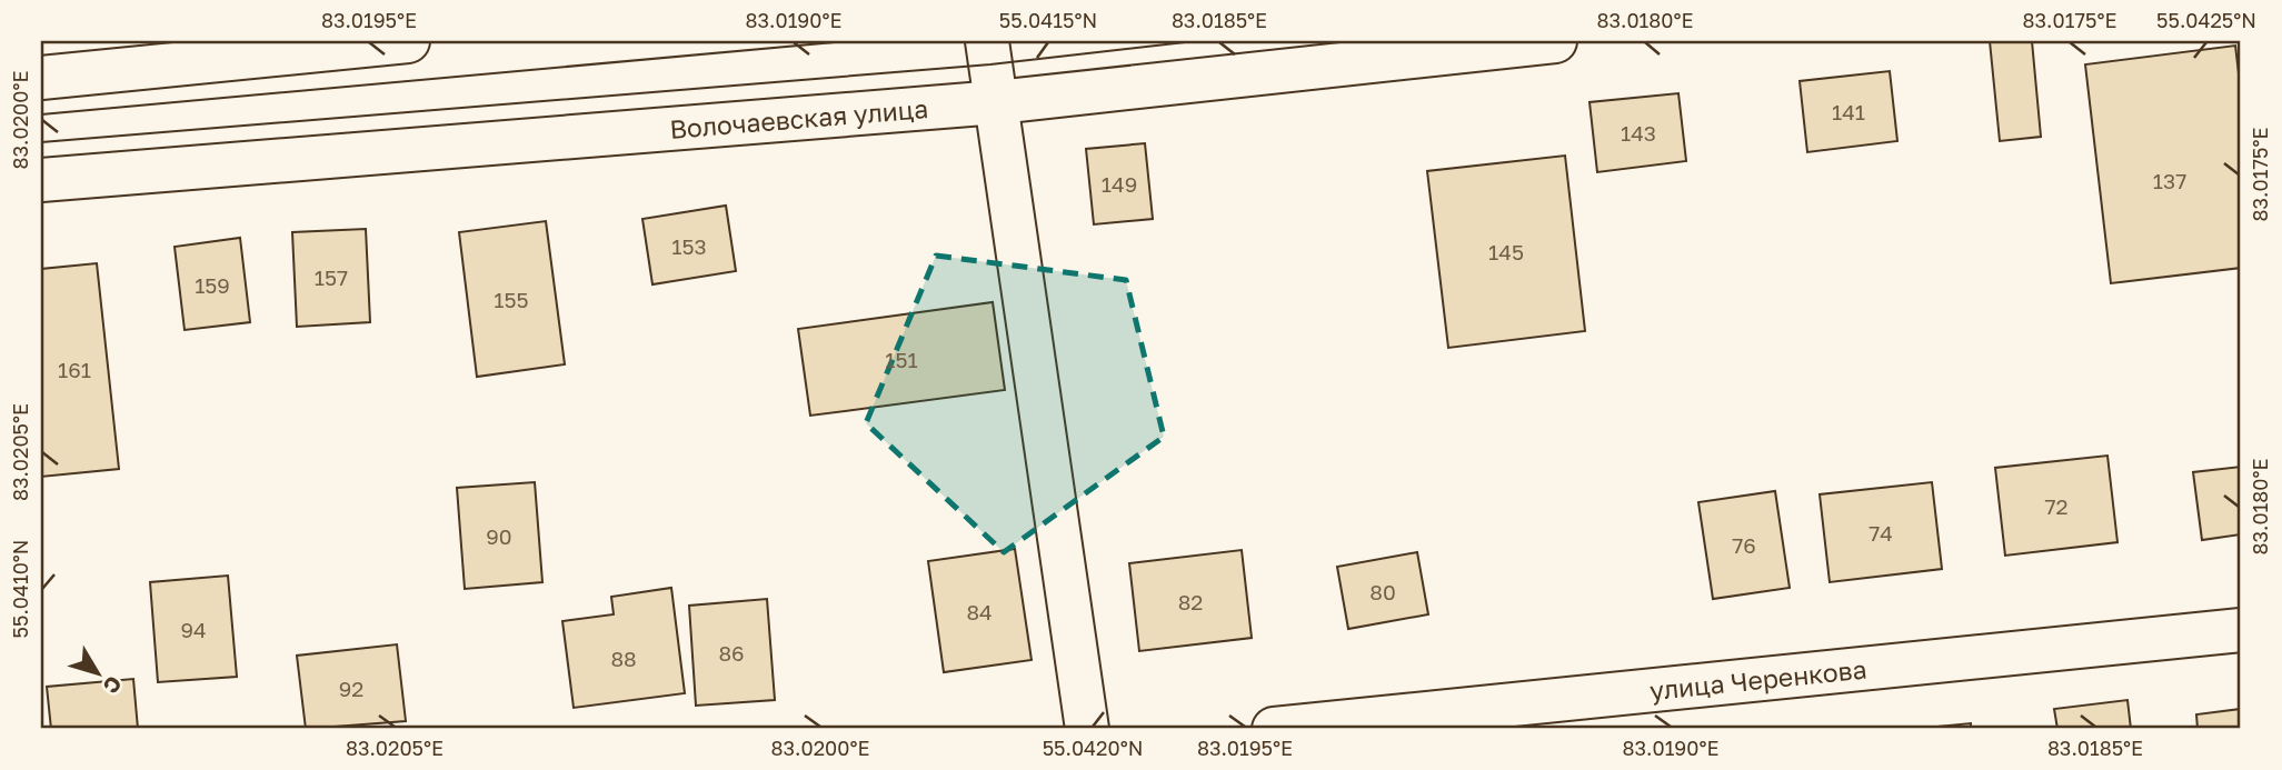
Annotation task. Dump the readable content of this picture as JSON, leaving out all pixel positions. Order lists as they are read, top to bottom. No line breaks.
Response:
{"streets":{"main road":["Волочаевская улица","улица Черенкова"]},"house_numbers":["141","143","137","149","153","145","157","159","155","151","161","72","74","90","76","80","82","84","94","86","88","92"],"north":"bottom right","coordinates":["83.0195°E","83.0190°E","55.0415°N","83.0185°E","83.0180°E","83.0175°E","55.0425°N","83.0200°E","83.0205°E","55.0410°N","55.0420°N"]}
